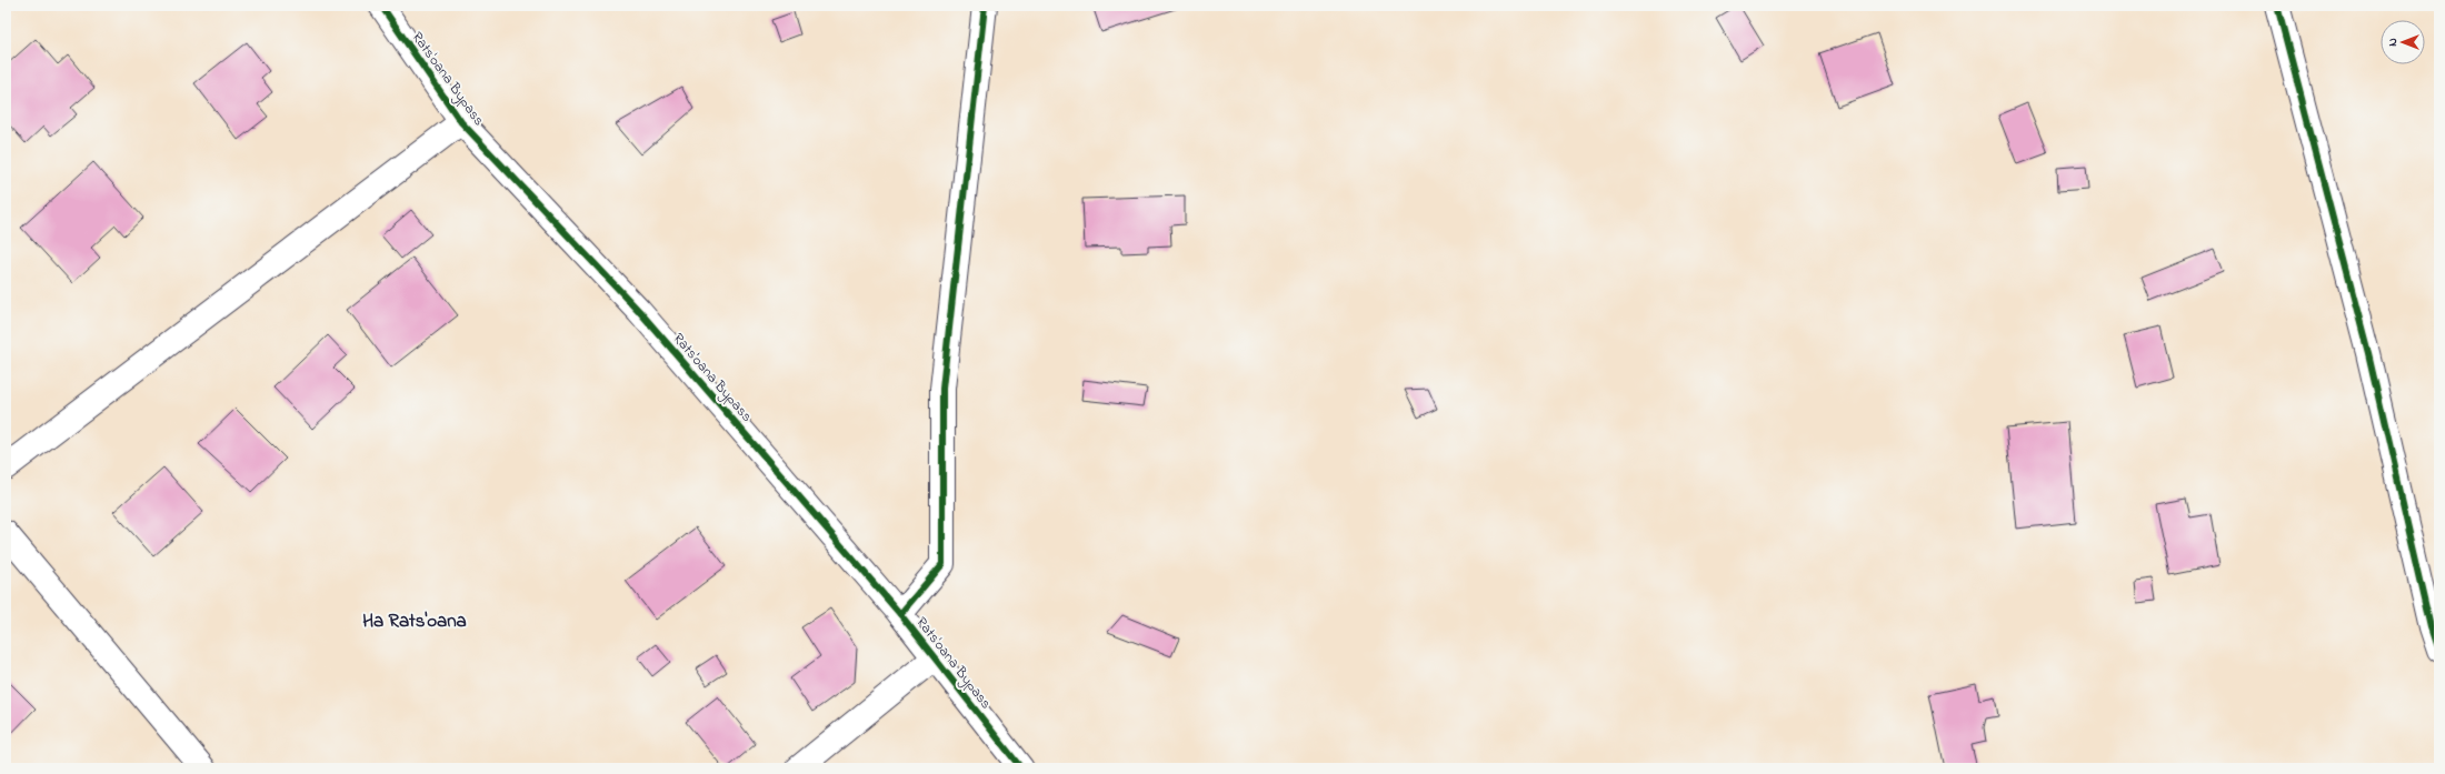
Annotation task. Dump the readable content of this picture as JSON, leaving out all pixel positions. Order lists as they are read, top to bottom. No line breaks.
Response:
{"streets":{"street":["Rats'oana Bypass"]},"districts":["Ha Rats'oana"],"north":"left"}
